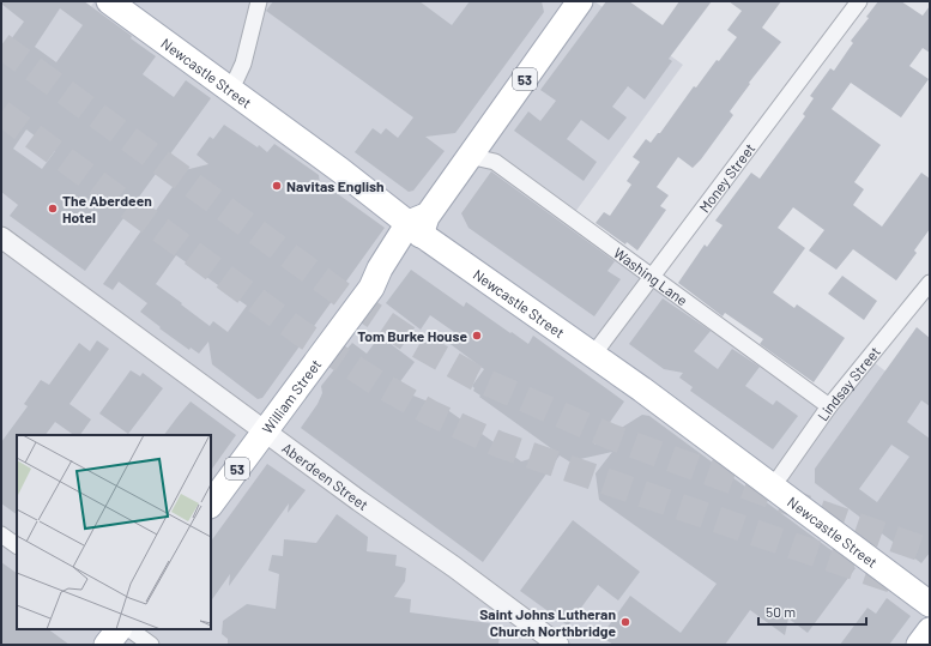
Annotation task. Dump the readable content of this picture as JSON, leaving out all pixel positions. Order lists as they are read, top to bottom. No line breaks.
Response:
{"streets":{"main road":["Newcastle Street","53","William Street"],"street":["Money Street","Washing Lane","Lindsay Street","Aberdeen Street"]},"crossings":[["Newcastle Street","Money Street"],["Newcastle Street","Lindsay Street"],["Newcastle Street","William Street"],["Money Street","Washing Lane"],["Washing Lane","Lindsay Street"],["Washing Lane","William Street"],["William Street","Aberdeen Street"]],"places":["Navitas English","The Aberdeen Hotel","Tom Burke House","Saint Johns Lutheran Church Northbridge"],"scale_bar":"50 m"}
